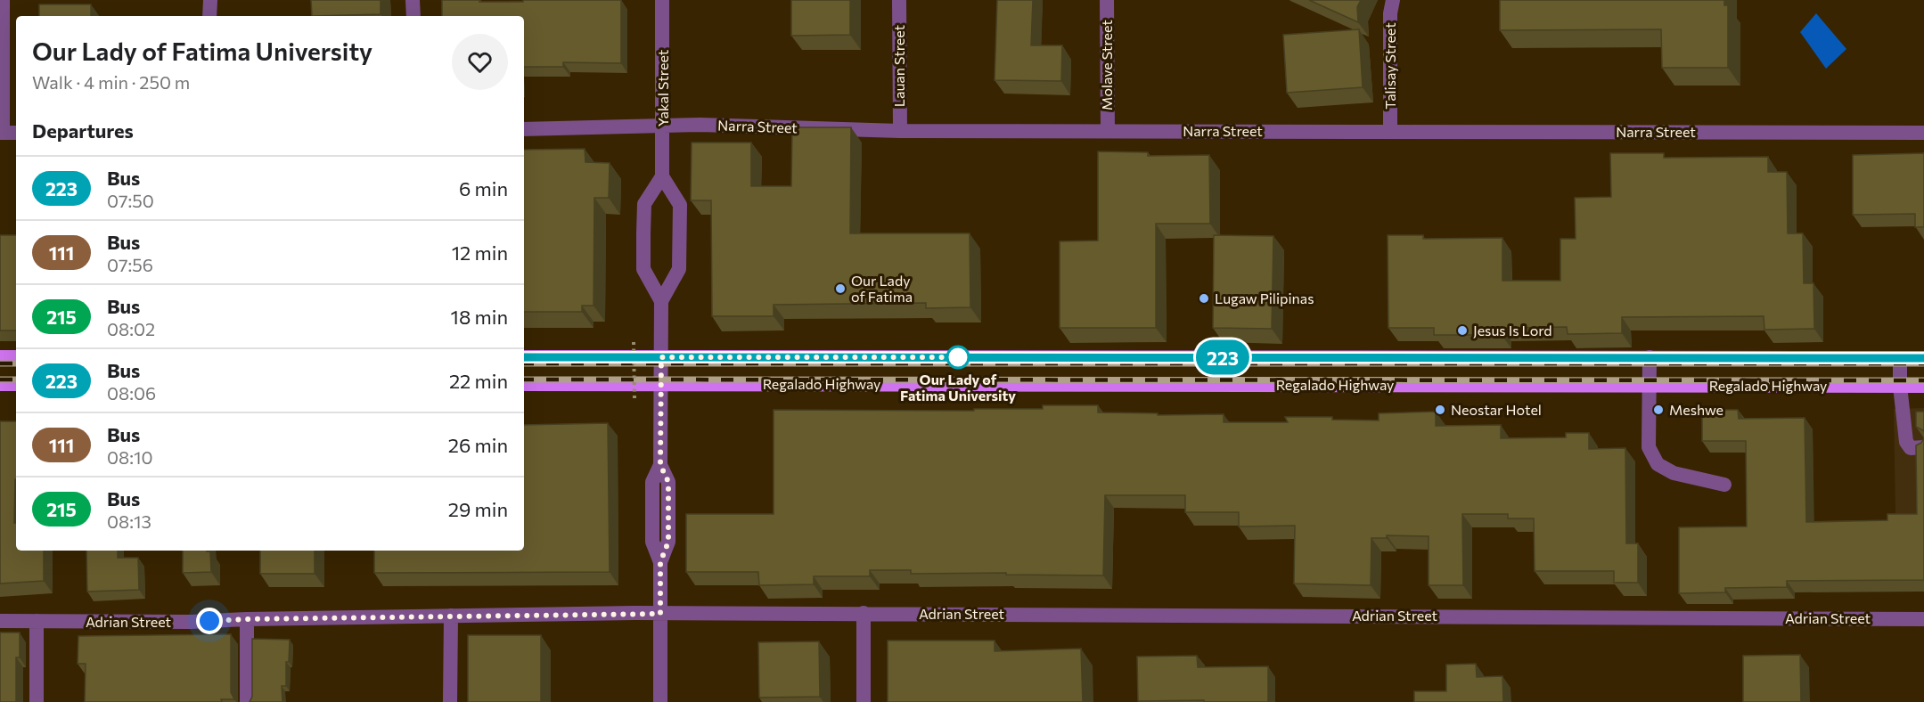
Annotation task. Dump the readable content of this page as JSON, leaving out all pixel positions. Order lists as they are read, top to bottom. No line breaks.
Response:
{"streets":{"main road":["Regalado Highway"],"street":["Molave Street","Lauan Street","Talisay Street","Yakal Street","Narra Street","Adrian Street"]},"crossings":[["Molave Street","Narra Street"],["Lauan Street","Narra Street"],["Talisay Street","Narra Street"],["Yakal Street","Narra Street"]],"places":["Our Lady of Fatima","Lugaw Pilipinas","Jesus Is Lord","Our Lady of Fatima University","Neostar Hotel","Meshwe"],"lines":["bus line 223"],"page":{"on_map":"223","heading":[["Our Lady of Fatima University","Walk · 4 min · 250 m"],"Departures"],"list":[{"mark":"223","name":"Bus","note":"07:50","value":"6 min"},{"mark":"111","name":"Bus","note":"07:56","value":"12 min"},{"mark":"215","name":"Bus","note":"08:02","value":"18 min"},{"mark":"223","name":"Bus","note":"08:06","value":"22 min"},{"mark":"111","name":"Bus","note":"08:10","value":"26 min"},{"mark":"215","name":"Bus","note":"08:13","value":"29 min"}]}}
